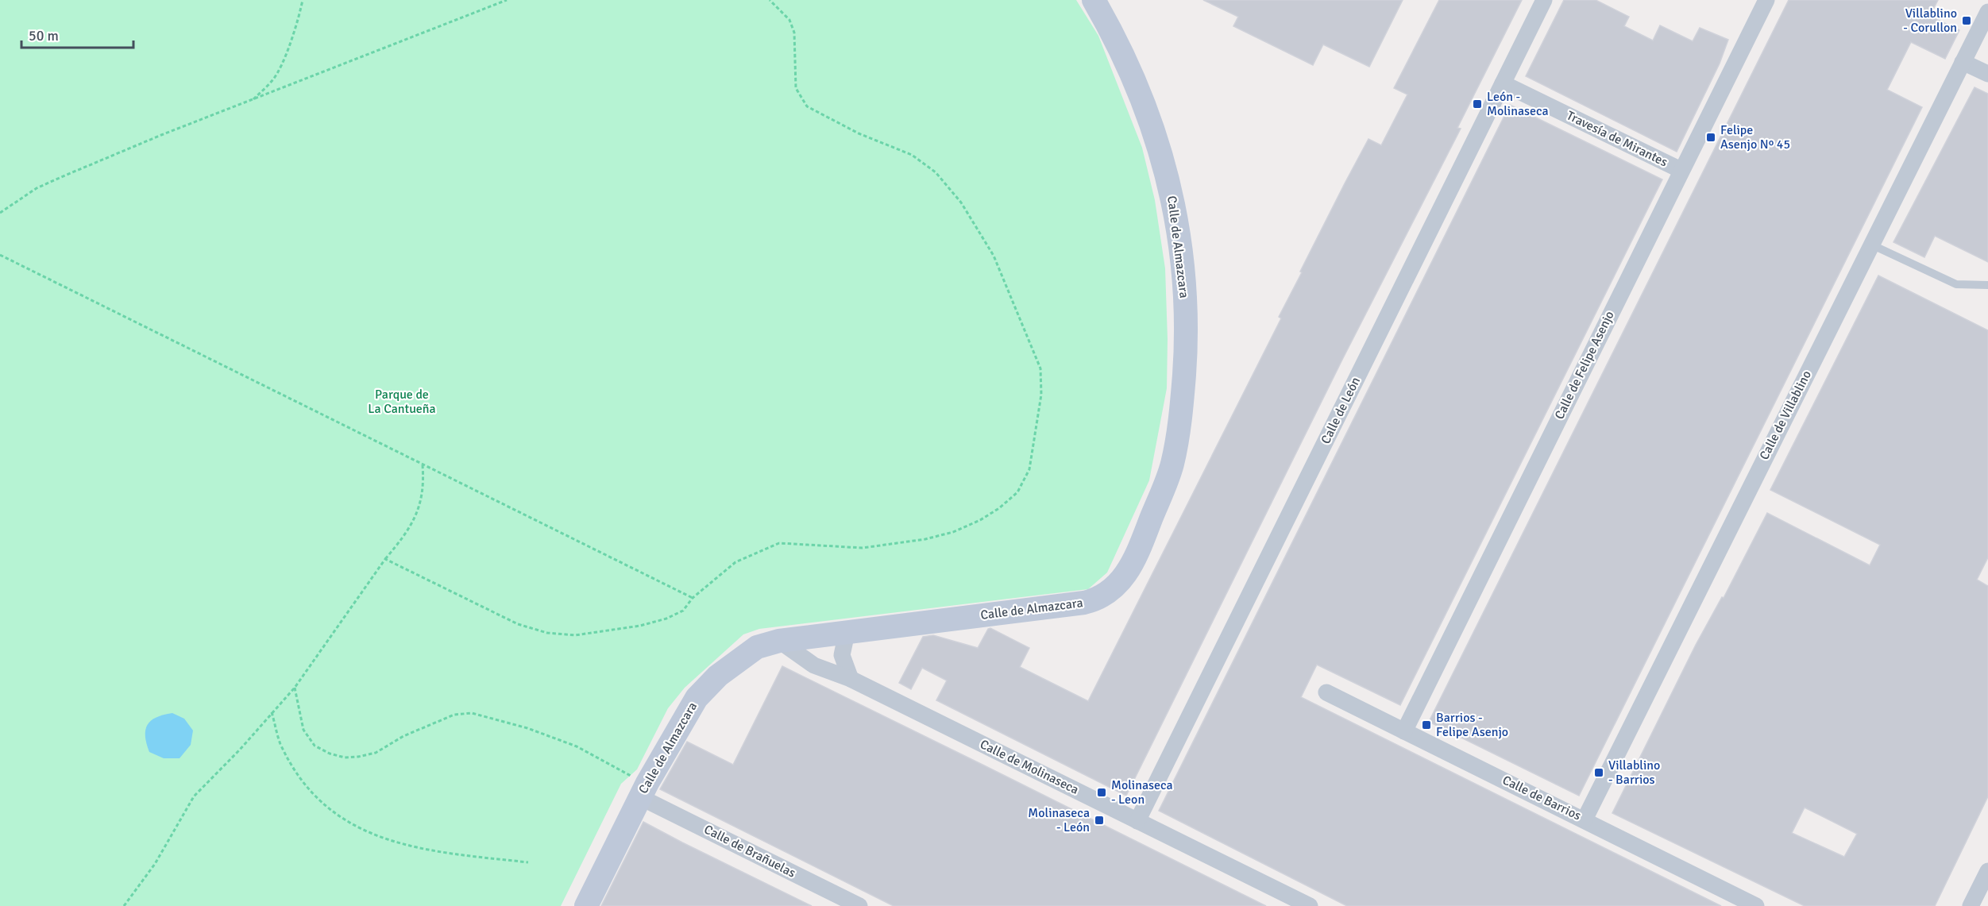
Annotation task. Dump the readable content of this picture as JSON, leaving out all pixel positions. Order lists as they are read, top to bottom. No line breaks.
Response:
{"streets":{"street":["Travesía de Mirantes","Calle de Almazcara","Calle de Felipe Asenjo","Calle de León","Calle de Villablino","Calle de Molinaseca","Calle de Barrios","Calle de Brañuelas"]},"crossings":[["Travesía de Mirantes","Calle de Felipe Asenjo"],["Travesía de Mirantes","Calle de León"],["Calle de Almazcara","Calle de Molinaseca"],["Calle de Almazcara","Calle de Brañuelas"],["Calle de Felipe Asenjo","Calle de Barrios"],["Calle de León","Calle de Molinaseca"],["Calle de Villablino","Calle de Barrios"]],"parks":["Parque de La Cantueña"],"places":{"transit":["Villablino - Corullon","León - Molinaseca","Felipe Asenjo Nº 45","Barrios - Felipe Asenjo","Villablino - Barrios","Molinaseca - Leon","Molinaseca - León"]},"scale_bar":"50 m"}
